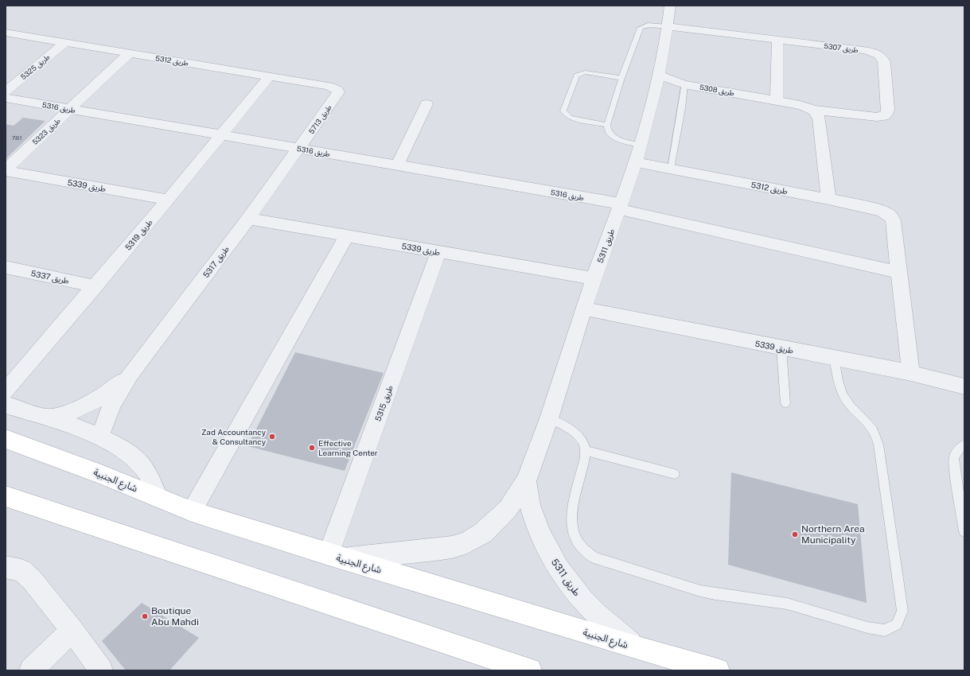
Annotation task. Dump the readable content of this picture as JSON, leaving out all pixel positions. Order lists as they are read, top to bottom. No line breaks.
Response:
{"streets":{"main road":["شارع الجنبية"],"street":["طريق 5307","طريق 5312","طريق 5325","طريق 5308","طريق 5316","طريق 5713","طريق 5323","طريق 5339","طريق 5319","طريق 5311","طريق 5317","طريق 5337","طريق 5315"]},"crossings":[["طريق 5307","طريق 5308"],["طريق 5307","طريق 5311"],["طريق 5312","طريق 5325"],["طريق 5312","طريق 5316"],["طريق 5312","طريق 5713"],["طريق 5312","طريق 5323"],["طريق 5312","طريق 5319"],["طريق 5312","طريق 5311"],["طريق 5308","طريق 5311"],["طريق 5316","طريق 5713"],["طريق 5316","طريق 5323"],["طريق 5316","طريق 5319"],["طريق 5316","طريق 5311"],["طريق 5316","طريق 5317"],["طريق 5713","طريق 5317"],["طريق 5323","طريق 5339"],["طريق 5339","طريق 5319"],["طريق 5339","طريق 5311"],["طريق 5339","طريق 5317"],["طريق 5339","طريق 5315"],["طريق 5319","طريق 5337"],["طريق 5311","طريق 5315"],["طريق 5311","شارع الجنبية"],["طريق 5315","شارع الجنبية"]],"places":["Zad Accountancy & Consultancy","Effective Learning Center","Northern Area Municipality","Boutique Abu Mahdi"],"house_numbers":["781"]}
